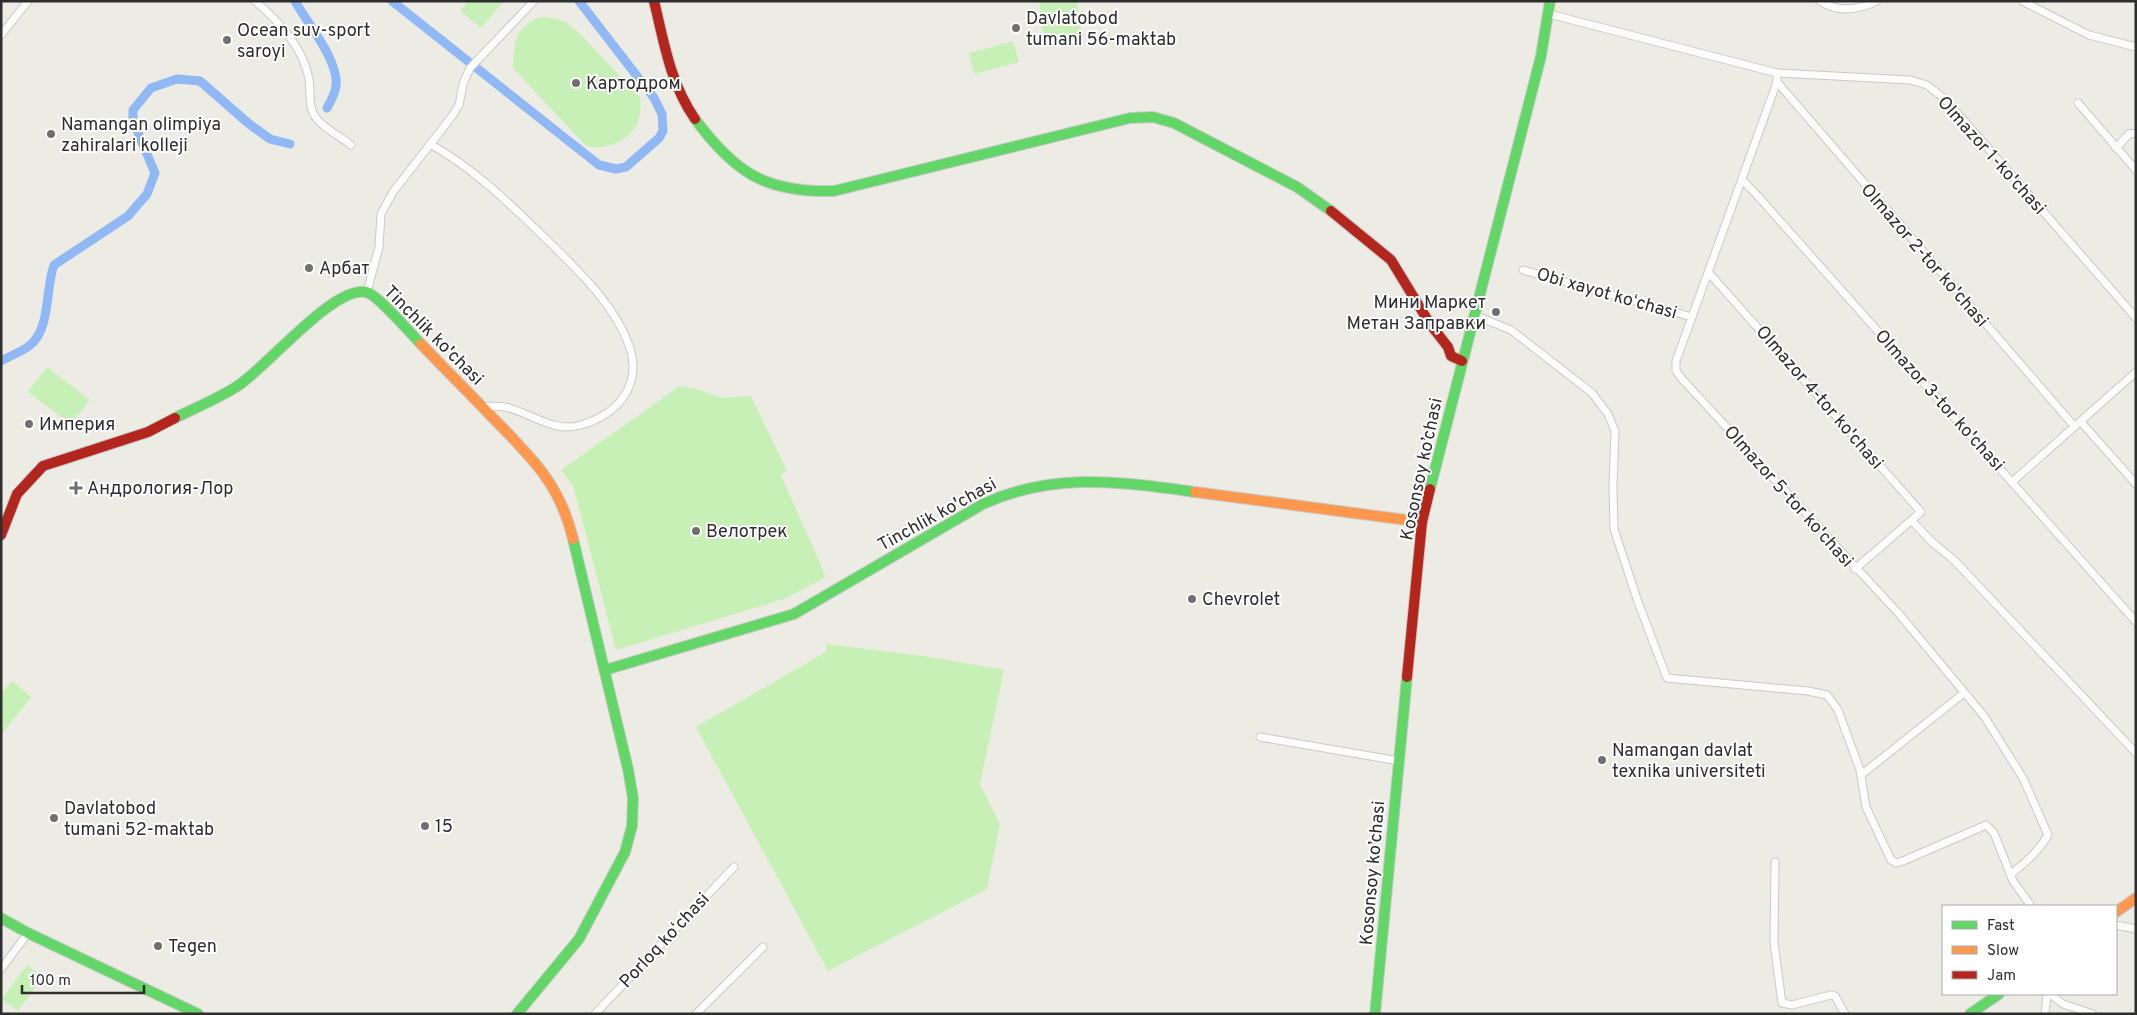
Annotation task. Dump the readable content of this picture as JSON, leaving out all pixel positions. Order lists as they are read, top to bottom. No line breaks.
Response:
{"streets":{"street":["Olmazor 1-ko'chasi","Olmazor 2-tor ko'chasi","Obi xayot koʻchasi","Tinchlik ko'chasi","Olmazor 4-tor ko'chasi","Olmazor 3-tor ko'chasi","Kosonsoy ko’chasi","Olmazor 5-tor ko'chasi","Porloq koʻchasi"]},"crossings":[["Olmazor 1-ko'chasi","Kosonsoy ko’chasi"],["Olmazor 1-ko'chasi","Olmazor 5-tor ko'chasi"],["Olmazor 2-tor ko'chasi","Olmazor 5-tor ko'chasi"],["Obi xayot koʻchasi","Olmazor 5-tor ko'chasi"],["Tinchlik ko'chasi","Kosonsoy ko’chasi"],["Olmazor 4-tor ko'chasi","Olmazor 5-tor ko'chasi"],["Olmazor 3-tor ko'chasi","Olmazor 5-tor ko'chasi"]],"places":{"other":["Davlatobod tumani 56-maktab","Ocean suv-sport saroyi","Картодром","Namangan olimpiya zahiralari kolleji","Арбат","Мини Маркет Метан Заправки","Империя","Велотрек","Chevrolet","Namangan davlat texnika universiteti","Davlatobod tumani 52-maktab","15","Tegen"],"health":["Андрология-Лор"]},"legend":["Fast","Slow","Jam"],"scale_bar":"100 m"}
